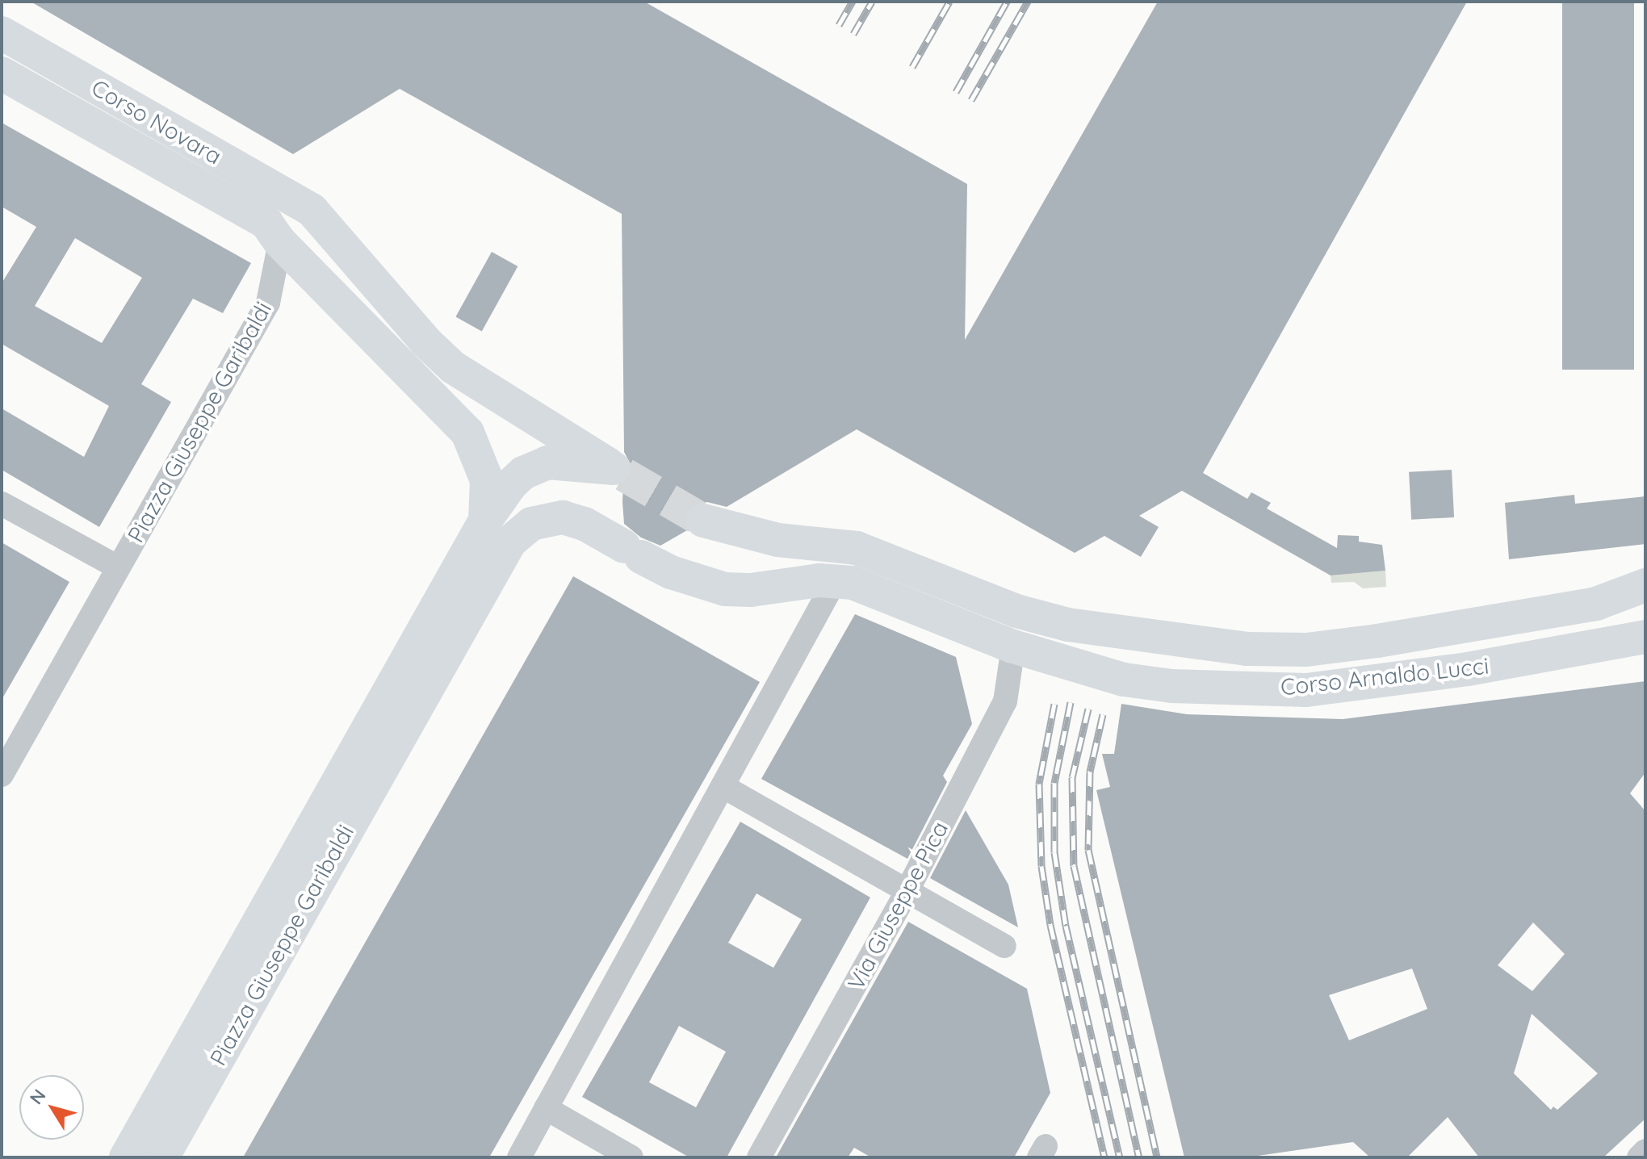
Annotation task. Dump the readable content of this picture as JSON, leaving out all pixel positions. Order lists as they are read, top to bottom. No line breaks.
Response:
{"streets":{"main road":["Corso Novara","Piazza Giuseppe Garibaldi","Corso Arnaldo Lucci"],"street":["Via Giuseppe Pica"]},"crossings":[["Corso Novara","Piazza Giuseppe Garibaldi"],["Piazza Giuseppe Garibaldi","Corso Arnaldo Lucci"],["Corso Arnaldo Lucci","Via Giuseppe Pica"]],"north":"top left"}
